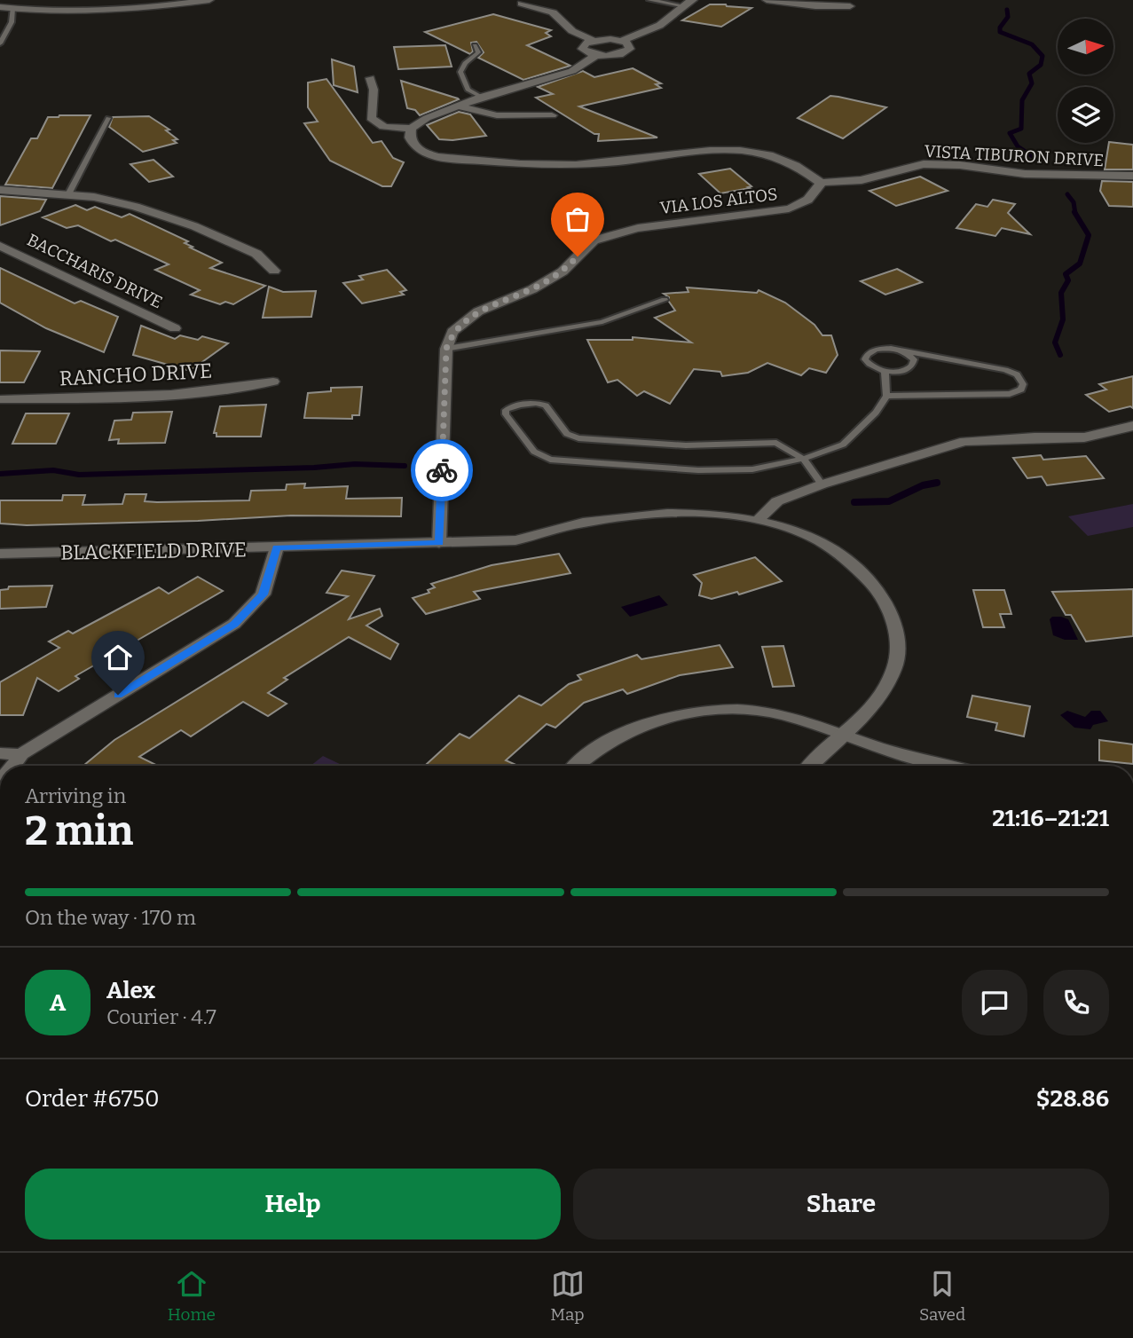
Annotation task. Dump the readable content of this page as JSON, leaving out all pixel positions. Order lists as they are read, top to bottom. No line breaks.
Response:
{"streets":{"street":["VISTA TIBURON DRIVE","VIA LOS ALTOS","BACCHARIS DRIVE","RANCHO DRIVE","BLACKFIELD DRIVE"]},"crossings":[["VISTA TIBURON DRIVE","VIA LOS ALTOS"]],"north":"right","page":{"heading":["2 min","Arriving in","21:16–21:21"],"panel":["Alex","Courier · 4.7","Order #6750","$28.86"],"bar":"On the way · 170 m","round":"A","buttons":["Help","Share"],"tabs":["Home","Map","Saved"]}}
